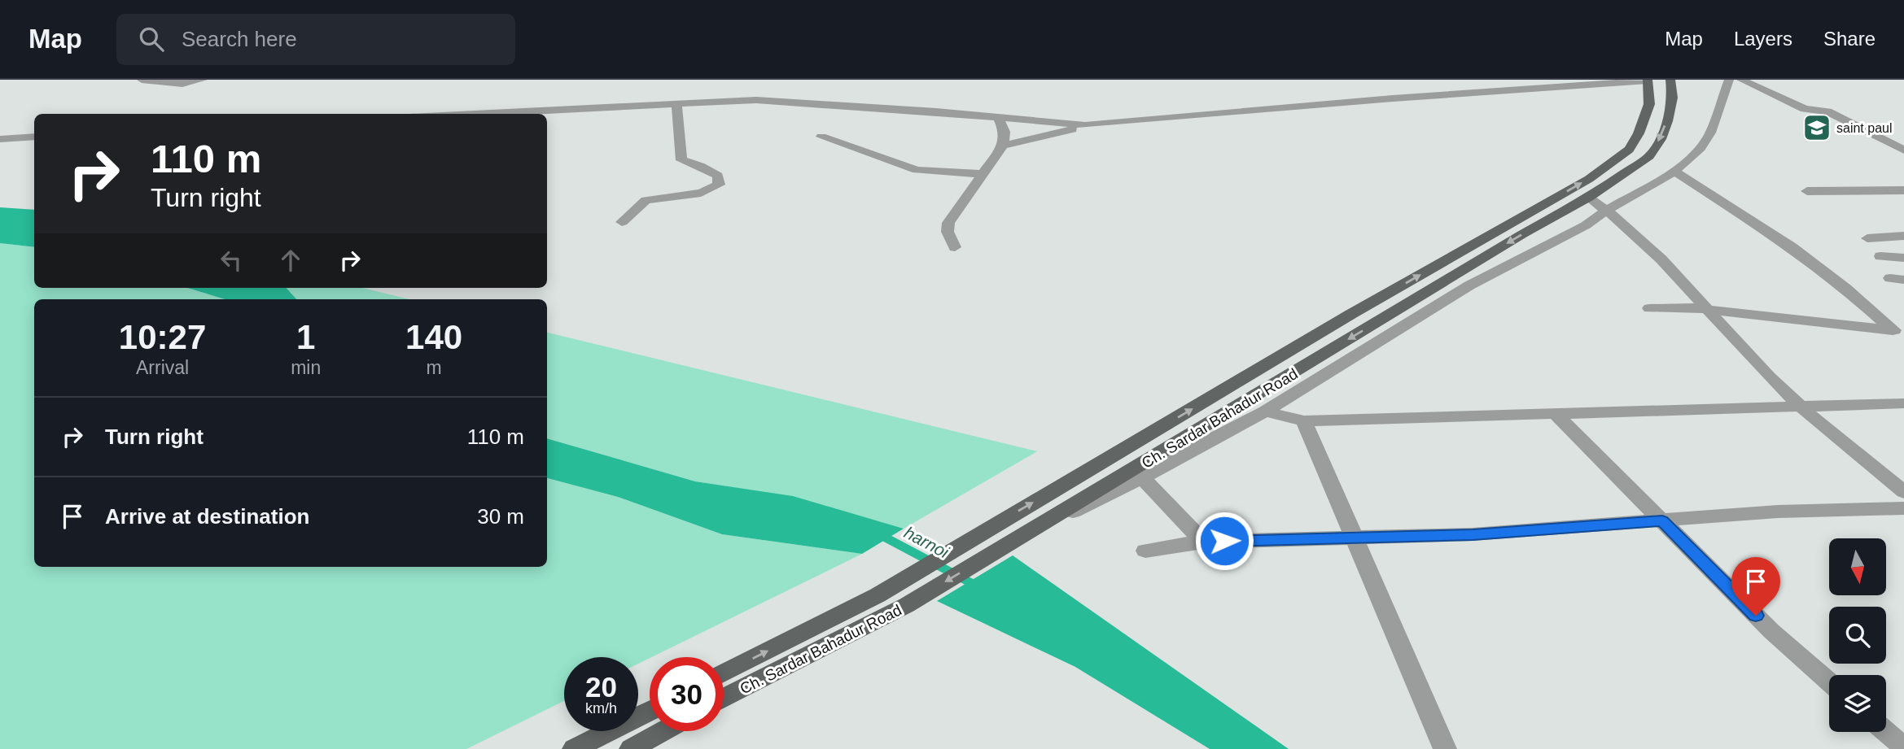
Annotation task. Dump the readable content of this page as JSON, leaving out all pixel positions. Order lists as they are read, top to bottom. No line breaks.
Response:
{"streets":{"main road":["Ch. Sardar Bahadur Road"]},"water":["harnoi"],"places":{"school or university":["saint paul"]},"north":"bottom","page":{"header":"Map","search":"Search here","nav":["Map","Layers","Share"],"turn":["110 m","Turn right"],"eta":["10:27","Arrival","1","min","140","m"],"list":[{"name":"Turn right","value":"110 m"},{"name":"Arrive at destination","value":"30 m"}],"speed":"20 km/h","limit":"30"}}
